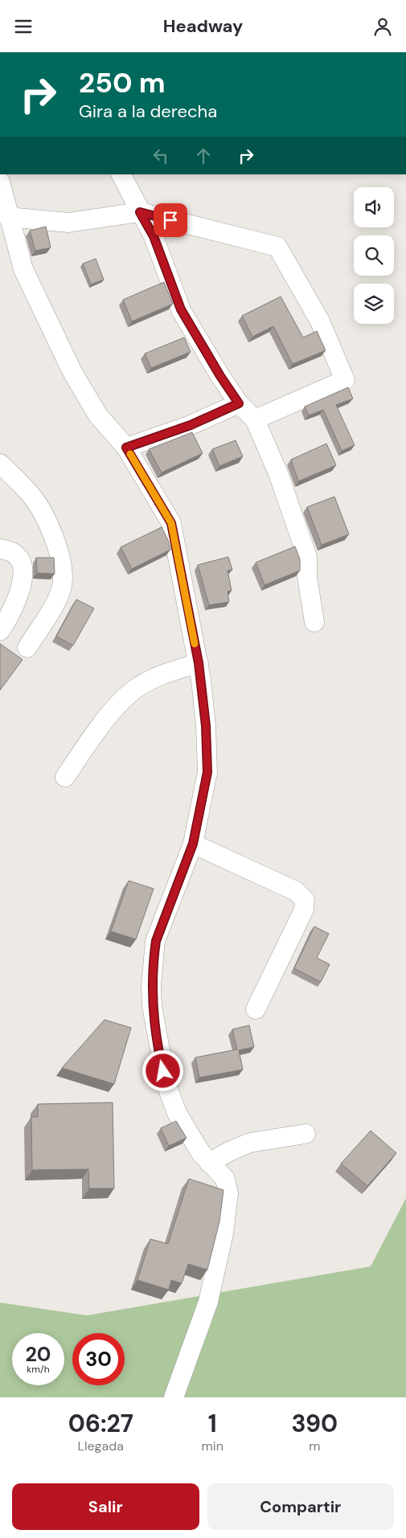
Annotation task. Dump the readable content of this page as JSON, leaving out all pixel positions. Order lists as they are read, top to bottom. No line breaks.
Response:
{"page":{"header":"Headway","turn":["250 m","Gira a la derecha"],"speed":"20 km/h","limit":"30","eta":["06:27","Llegada","1","min","390","m"],"buttons":["Salir","Compartir"]}}
